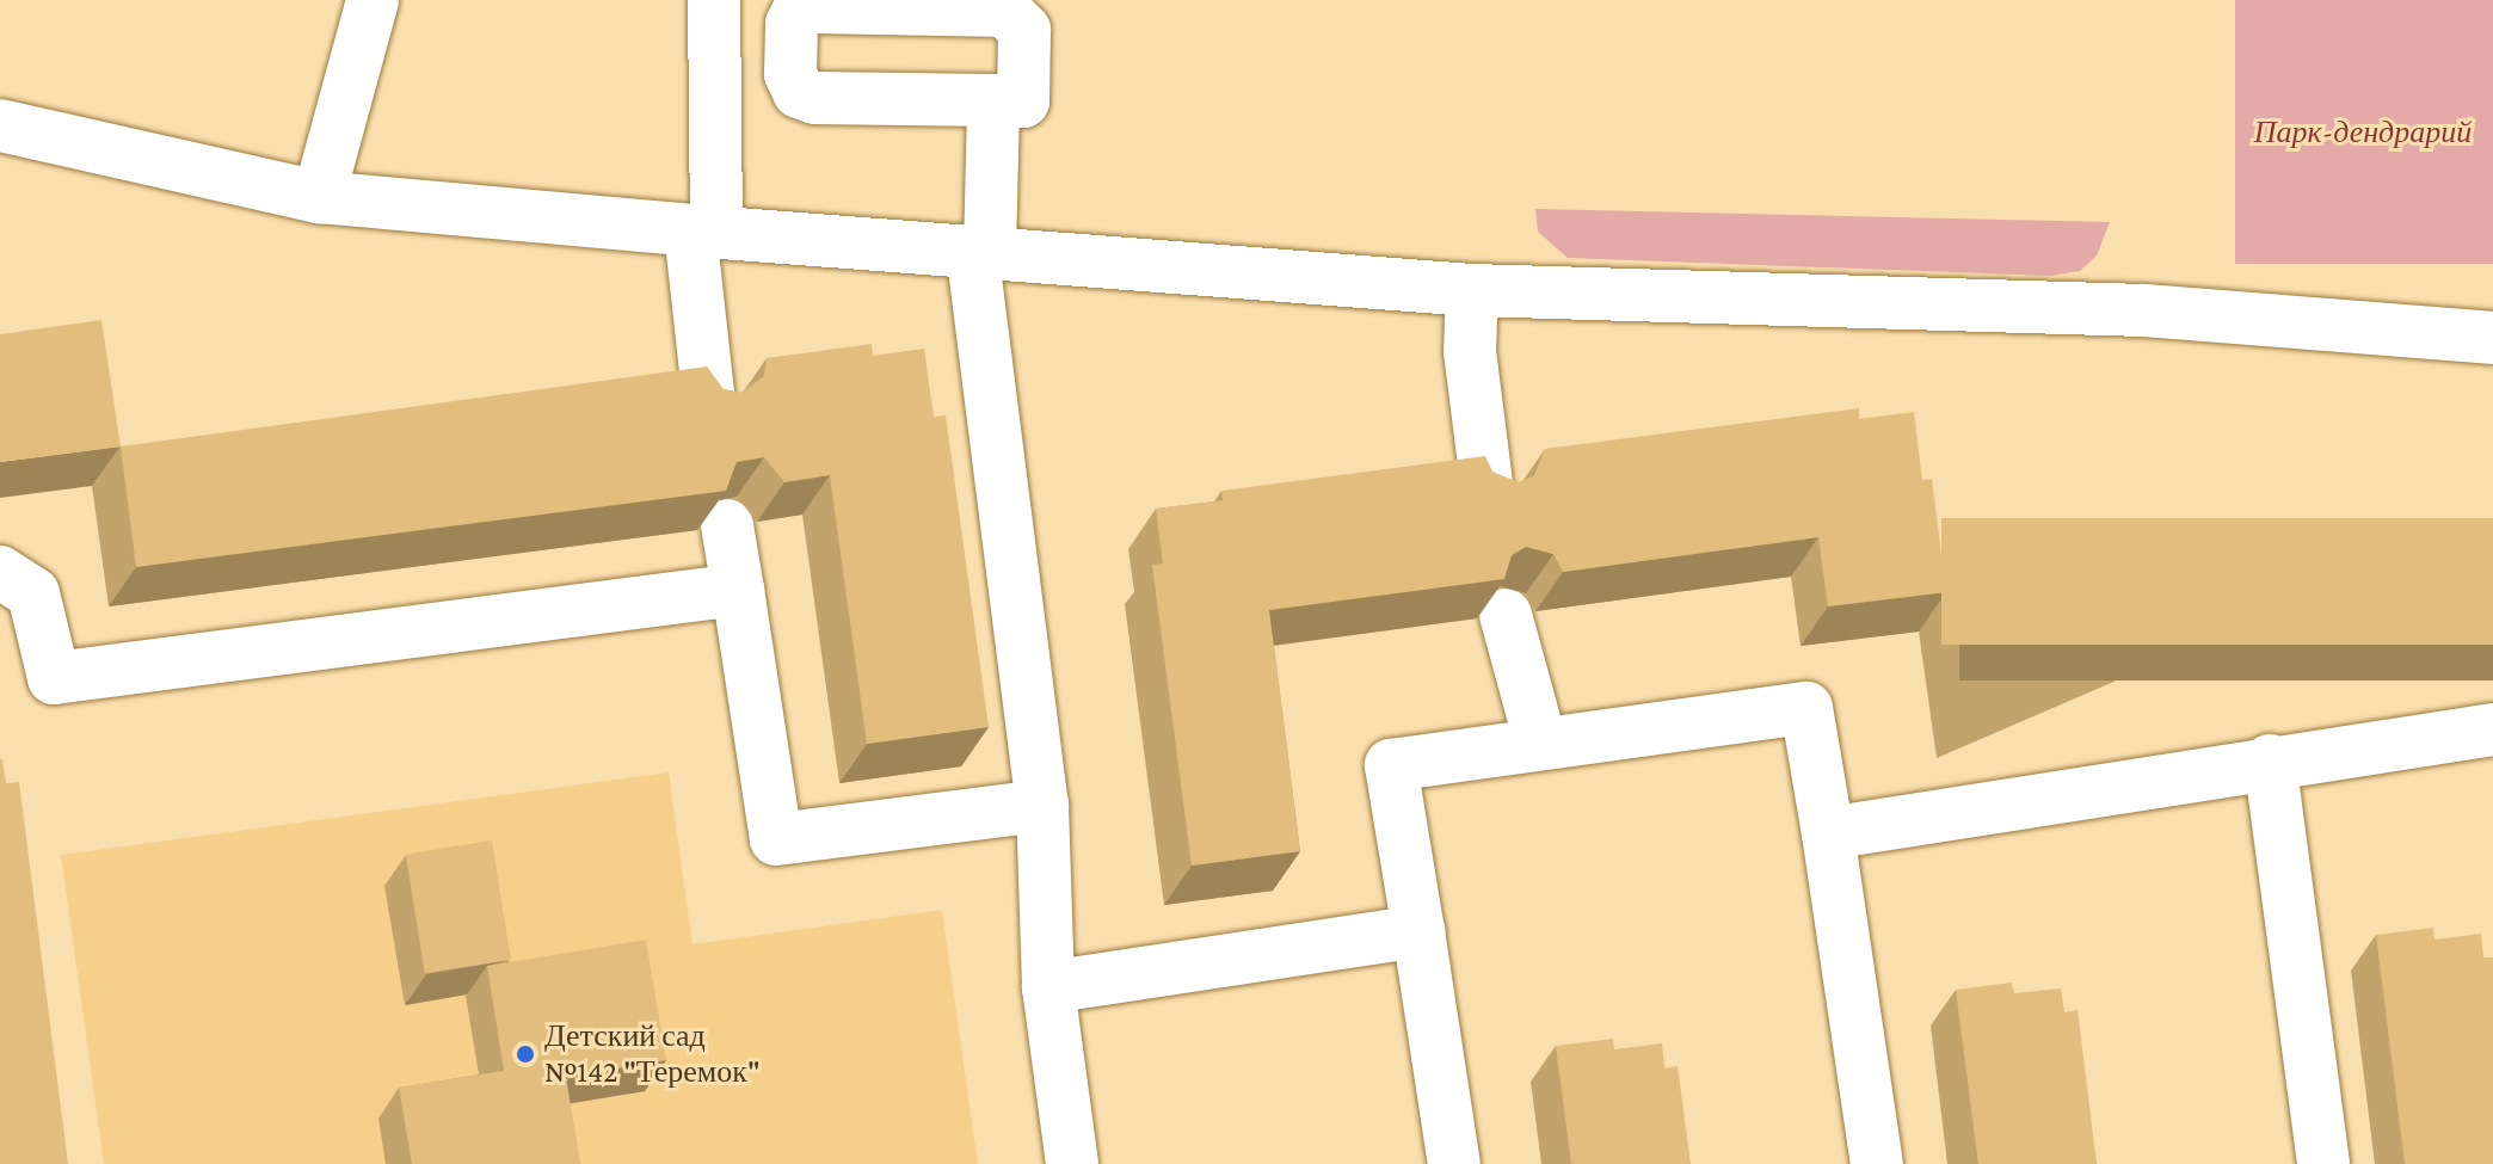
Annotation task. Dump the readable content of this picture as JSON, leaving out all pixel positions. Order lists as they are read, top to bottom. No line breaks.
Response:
{"parks":["Парк-дендрарий"],"places":["Детский сад №142 \"Теремок\""]}
